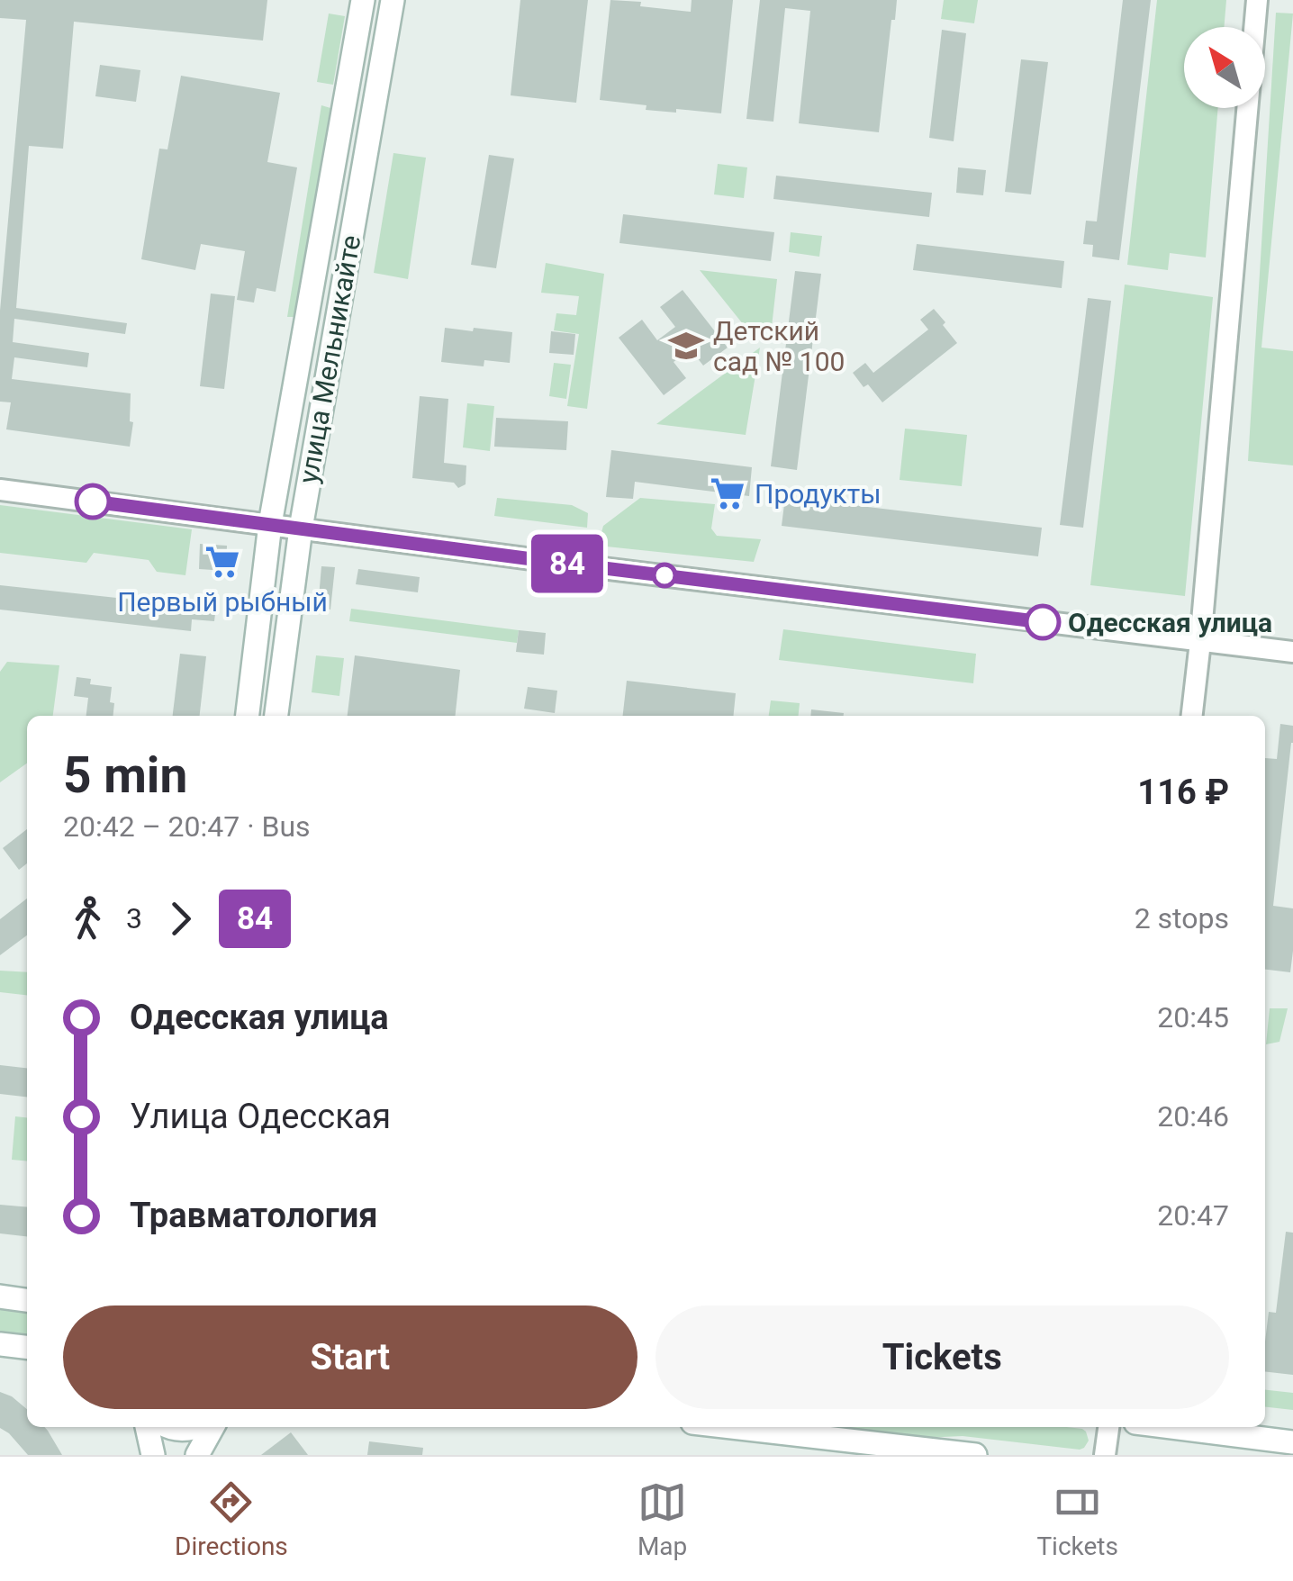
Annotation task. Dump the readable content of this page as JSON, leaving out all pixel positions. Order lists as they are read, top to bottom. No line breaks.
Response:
{"streets":{"main road":["улица Мельникайте"]},"places":{"school or university":["Детский сад № 100"],"supermarket":["Продукты","Первый рыбный"],"other":["Одесская улица"]},"lines":["bus line 84"],"north":"top left","page":{"on_map":"84","heading":["5 min","20:42 – 20:47 · Bus","116 ₽"],"legs":["3","84","2 stops"],"list":[{"name":"Одесская улица","value":"20:45"},{"name":"Улица Одесская","value":"20:46"},{"name":"Травматология","value":"20:47"}],"buttons":["Start","Tickets"],"tabs":["Directions","Map","Tickets"]}}
